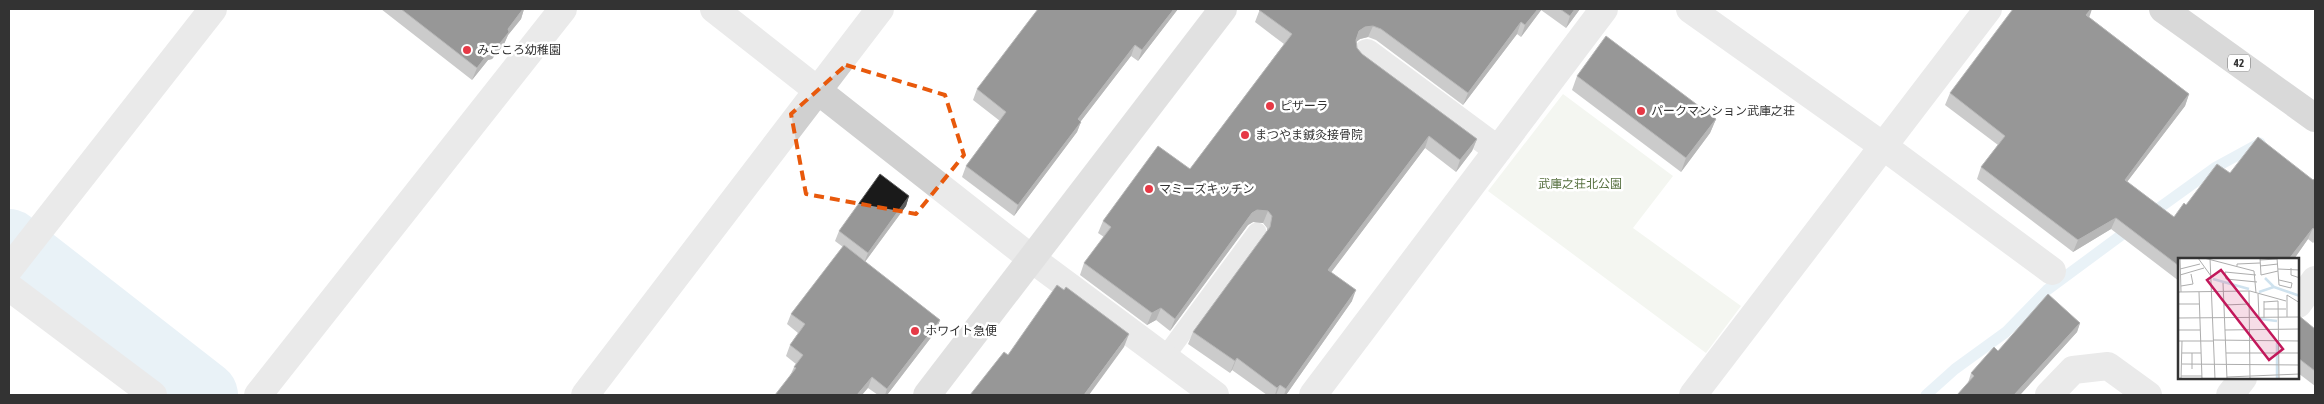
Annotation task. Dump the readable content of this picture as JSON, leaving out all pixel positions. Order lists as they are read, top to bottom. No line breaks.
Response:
{"streets":{"main road":["42"]},"parks":["武庫之荘北公園"],"places":["みこころ幼稚園","ピザーラ","パークマンション武庫之荘","まつやま鍼灸接骨院","マミーズキッチン","ホワイト急便"]}
